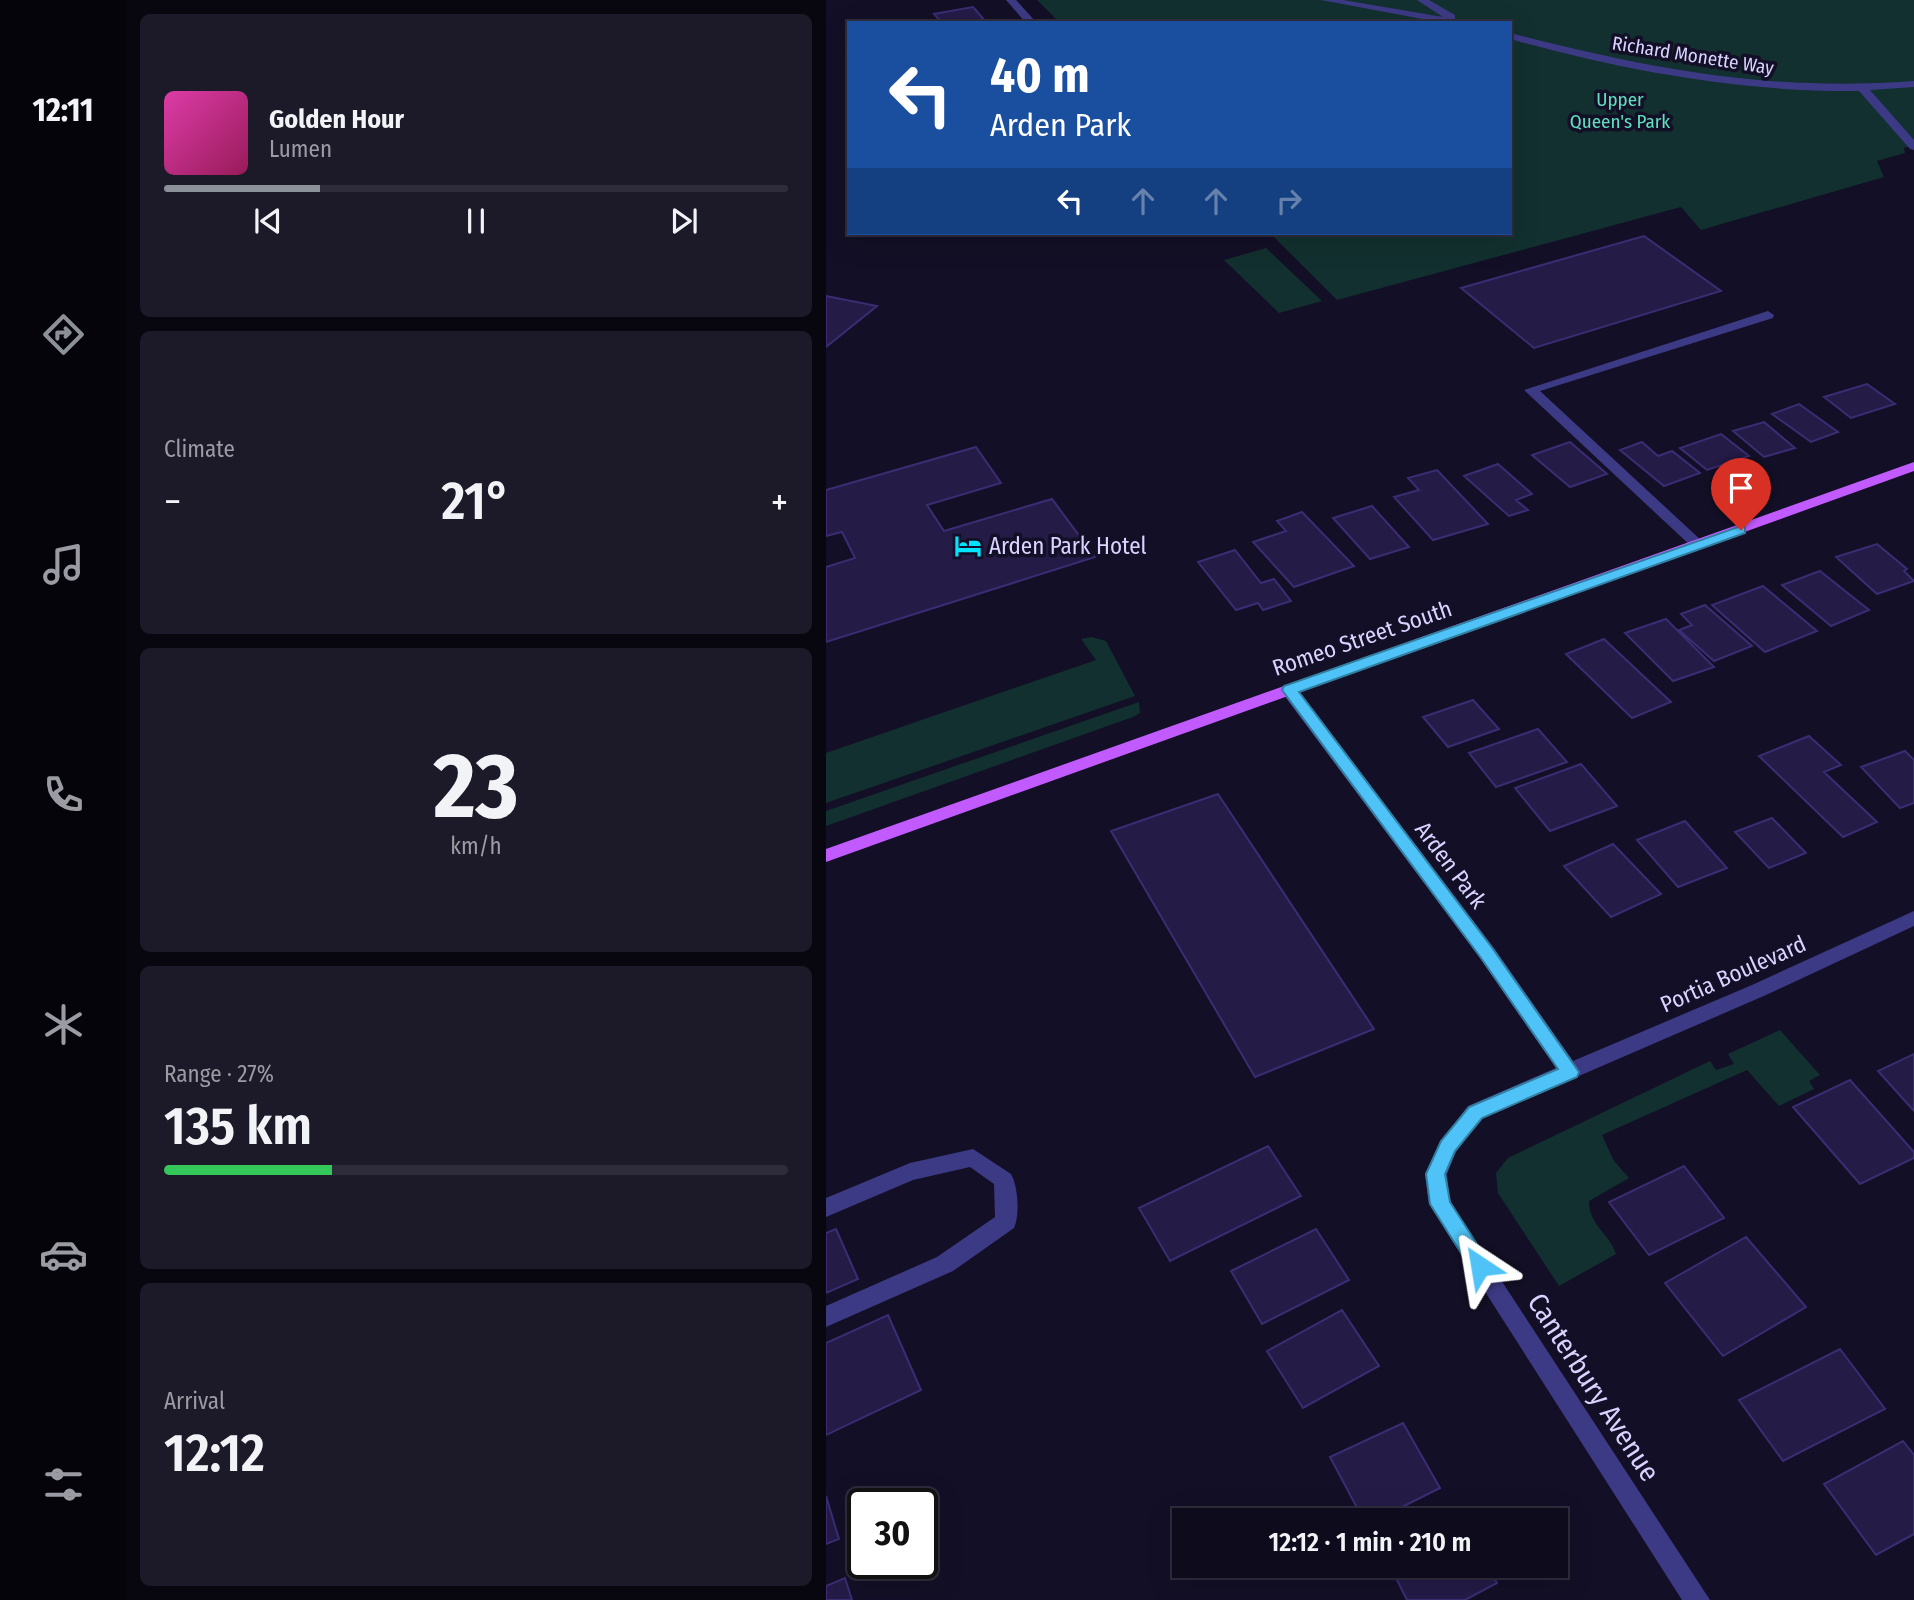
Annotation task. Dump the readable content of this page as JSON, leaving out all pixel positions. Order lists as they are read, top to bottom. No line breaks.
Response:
{"streets":{"main road":["Romeo Street South"],"street":["Richard Monette Way","Arden Park","Portia Boulevard","Canterbury Avenue"]},"crossings":[["Romeo Street South","Arden Park"],["Arden Park","Portia Boulevard"],["Arden Park","Canterbury Avenue"],["Portia Boulevard","Canterbury Avenue"]],"parks":["Upper Queen's Park"],"places":{"hotel":["Arden Park Hotel"]},"page":{"tabs":"12:11","turn":["40 m","Arden Park"],"song":["Golden Hour","Lumen"],"tile":["Climate",["23","km/h"],["Range · 27%","135 km"],["Arrival","12:12"]],"heat":["−","21°","+"],"limit":"30","trip":"12:12 · 1 min · 210 m"}}
